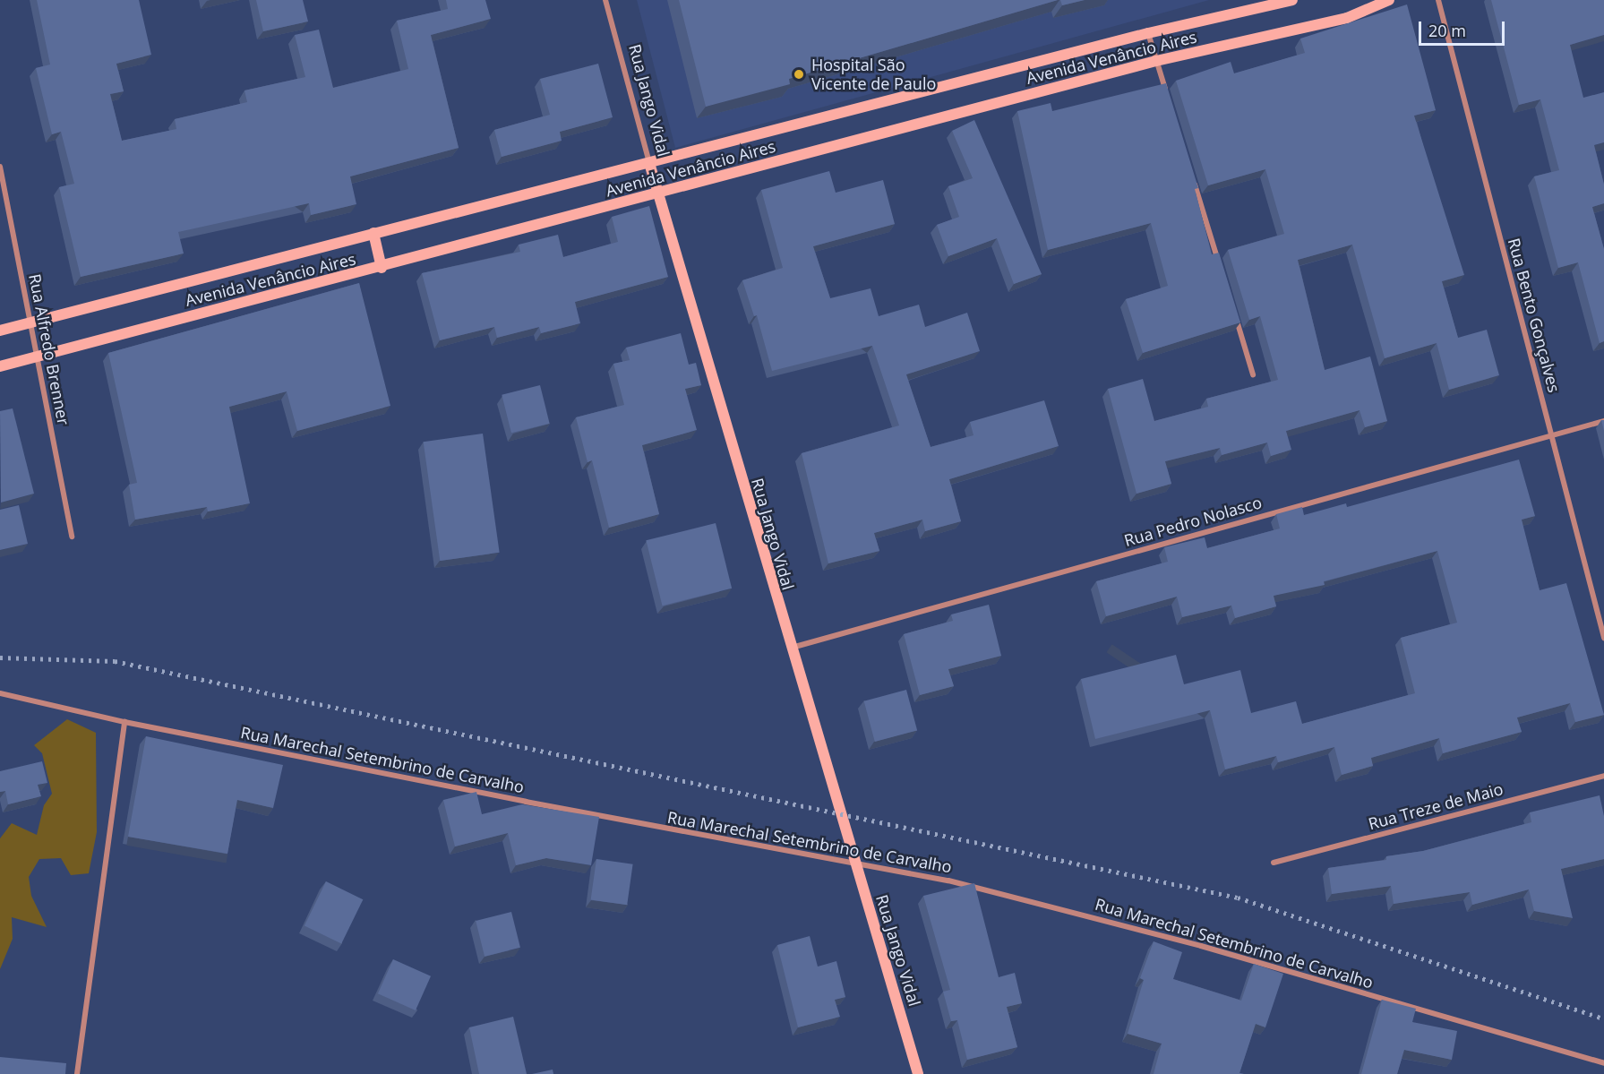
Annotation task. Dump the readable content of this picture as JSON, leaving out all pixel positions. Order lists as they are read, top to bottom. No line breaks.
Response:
{"streets":{"main road":["Avenida Venâncio Aires","Rua Jango Vidal"],"street":["Rua Bento Gonçalves","Rua Alfredo Brenner","Rua Pedro Nolasco","Rua Marechal Setembrino de Carvalho","Rua Treze de Maio"]},"crossings":[["Avenida Venâncio Aires","Rua Jango Vidal"],["Avenida Venâncio Aires","Rua Alfredo Brenner"],["Rua Jango Vidal","Rua Pedro Nolasco"],["Rua Jango Vidal","Rua Marechal Setembrino de Carvalho"],["Rua Bento Gonçalves","Rua Pedro Nolasco"]],"places":["Hospital São Vicente de Paulo"],"scale_bar":"20 m"}
